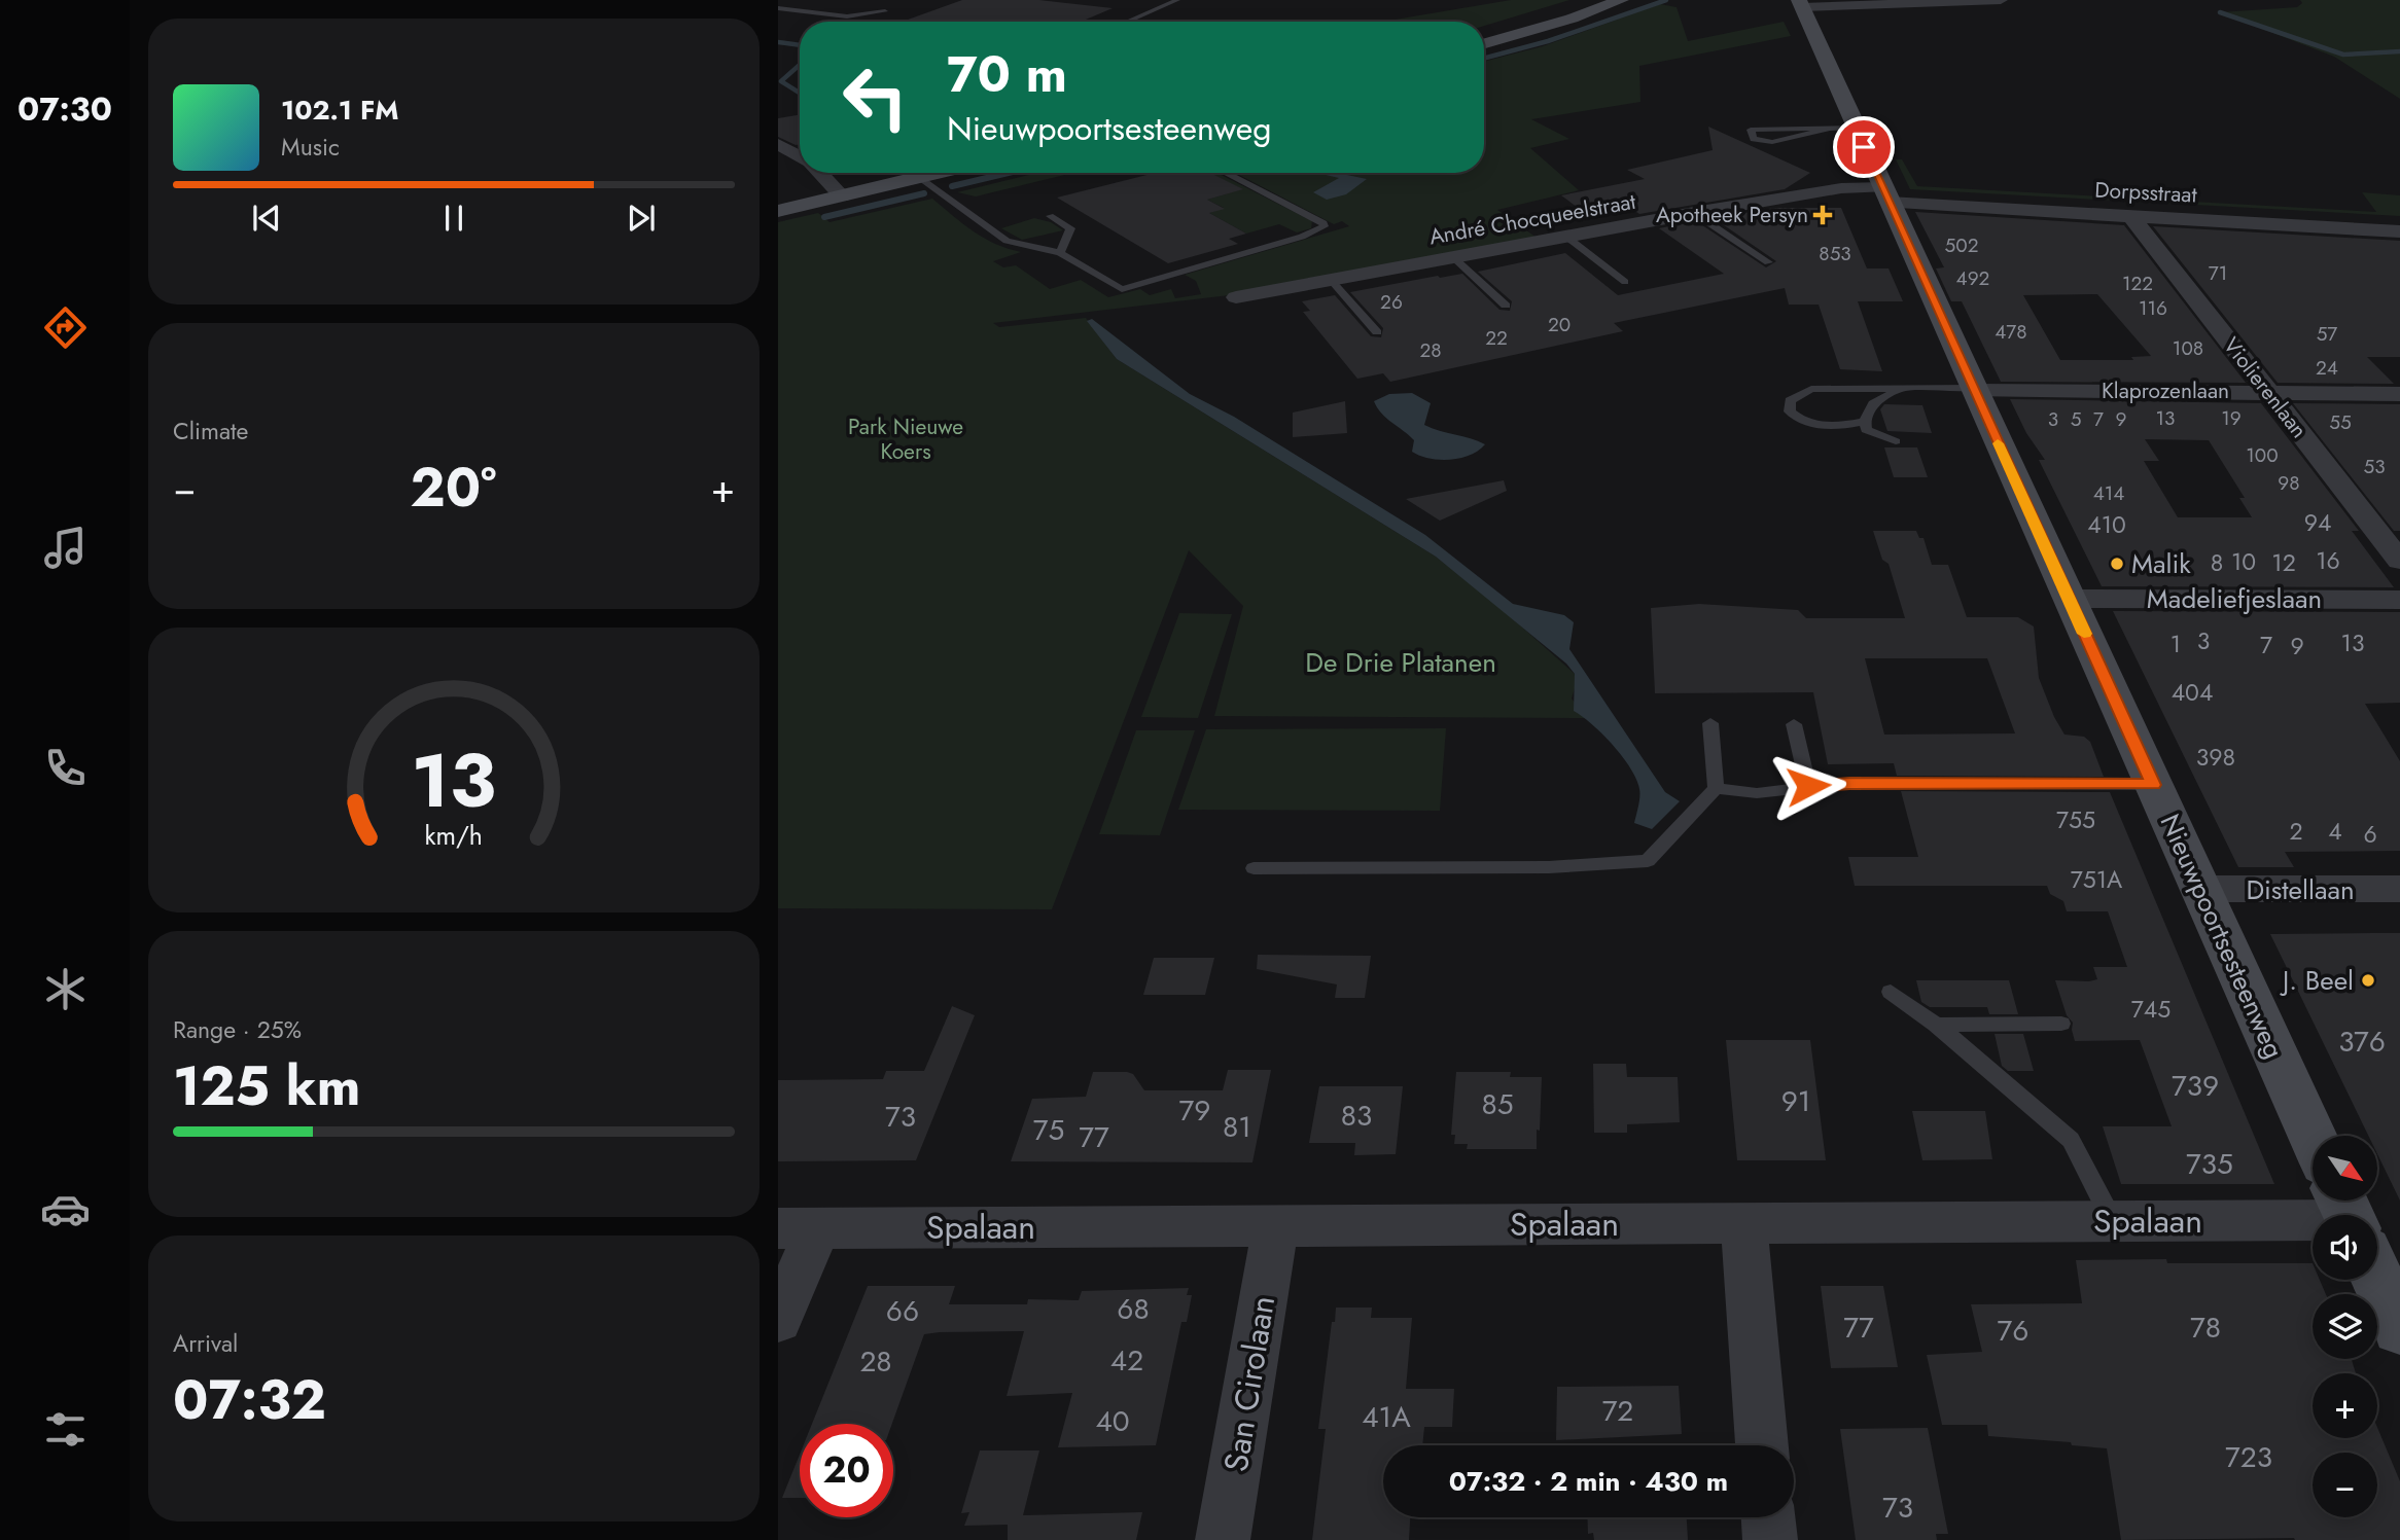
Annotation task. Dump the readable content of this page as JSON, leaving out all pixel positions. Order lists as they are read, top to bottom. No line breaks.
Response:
{"streets":{"main road":["Nieuwpoortsesteenweg"],"street":["Dorpsstraat","André Chocqueelstraat","Violierenlaan","Klaprozenlaan","Madeliefjeslaan","Distellaan","Spalaan","San Cirolaan"]},"crossings":[["Dorpsstraat","André Chocqueelstraat"],["Dorpsstraat","Violierenlaan"],["Dorpsstraat","Nieuwpoortsesteenweg"],["André Chocqueelstraat","Nieuwpoortsesteenweg"],["Violierenlaan","Klaprozenlaan"],["Klaprozenlaan","Nieuwpoortsesteenweg"],["Madeliefjeslaan","Nieuwpoortsesteenweg"],["Distellaan","Nieuwpoortsesteenweg"],["Spalaan","San Cirolaan"]],"parks":["Park Nieuwe Koers","De Drie Platanen"],"places":{"health":["Apotheek Persyn"],"other":["Malik","J. Beel"]},"house_numbers":["502","853","71","492","122","26","116","20","478","57","22","108","28","24","13","19","3","5","7","9","55","100","53","98","414","94","410","16","10","8","12","3","13","1","7","9","404","398","755","2","4","6","751A","745","376","739","91","85","79","83","73","81","75","77","735","68","66","77","78","76","42","28","72","41A","40","723","73"],"north":"bottom right","page":{"tabs":"07:30","turn":["70 m","Nieuwpoortsesteenweg"],"song":["102.1 FM","Music"],"tile":["Climate",["Range · 25%","125 km"],["Arrival","07:32"]],"heat":["−","20°","+"],"map_buttons":["+","−"],"limit":"20","trip":"07:32 · 2 min · 430 m","gauge":["13","km/h"]}}
